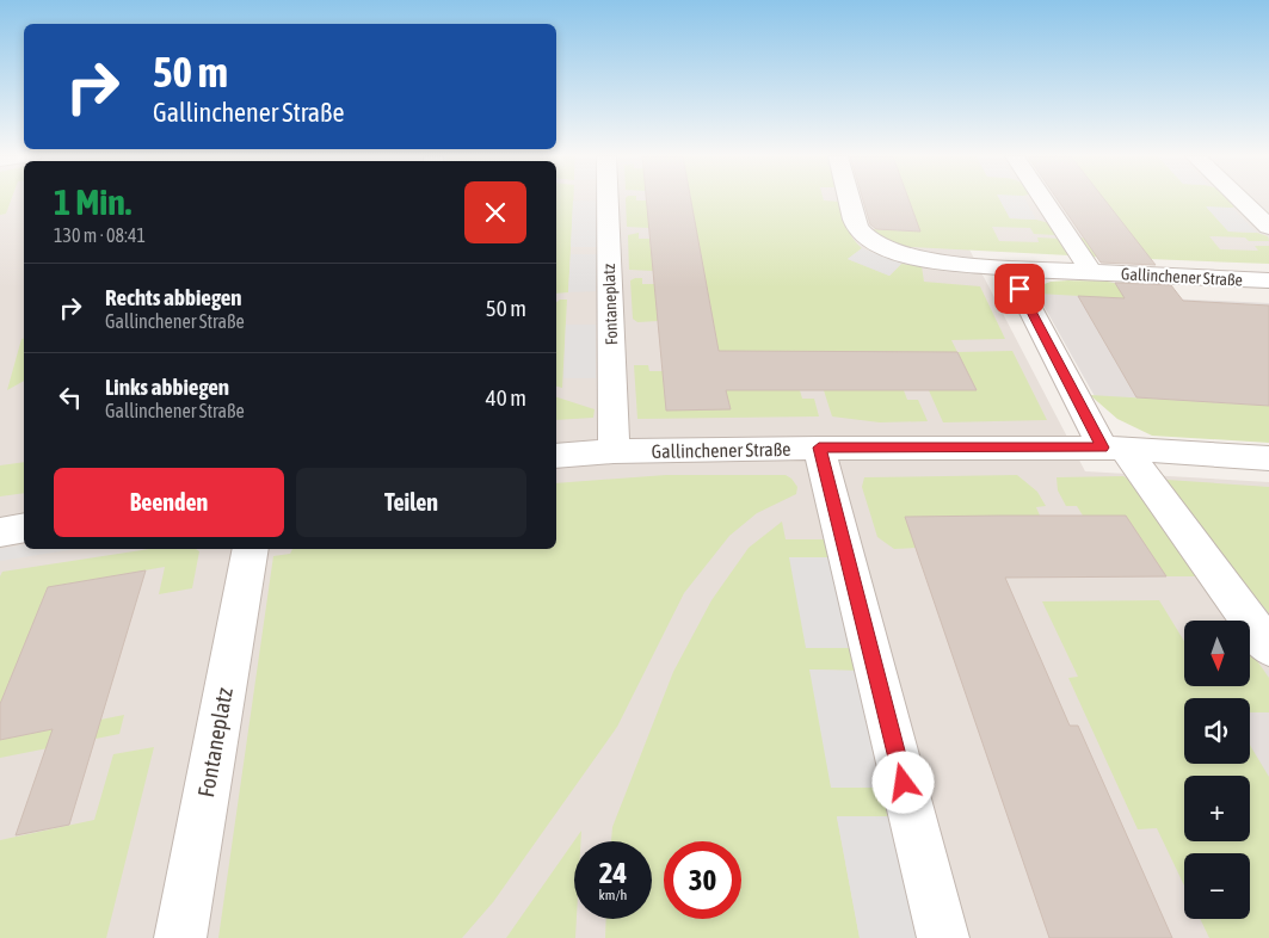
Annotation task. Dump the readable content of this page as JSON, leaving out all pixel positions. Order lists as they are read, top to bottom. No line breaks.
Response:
{"streets":{"street":["Gallinchener Straße","Fontaneplatz"]},"crossings":[["Gallinchener Straße","Fontaneplatz"]],"north":"bottom","page":{"turn":["50 m","Gallinchener Straße"],"heading":["1 Min.","130 m · 08:41"],"list":[{"name":"Rechts abbiegen","note":"Gallinchener Straße","value":"50 m"},{"name":"Links abbiegen","note":"Gallinchener Straße","value":"40 m"}],"buttons":["Beenden","Teilen"],"map_buttons":["+","−"],"speed":"24 km/h","limit":"30"}}
